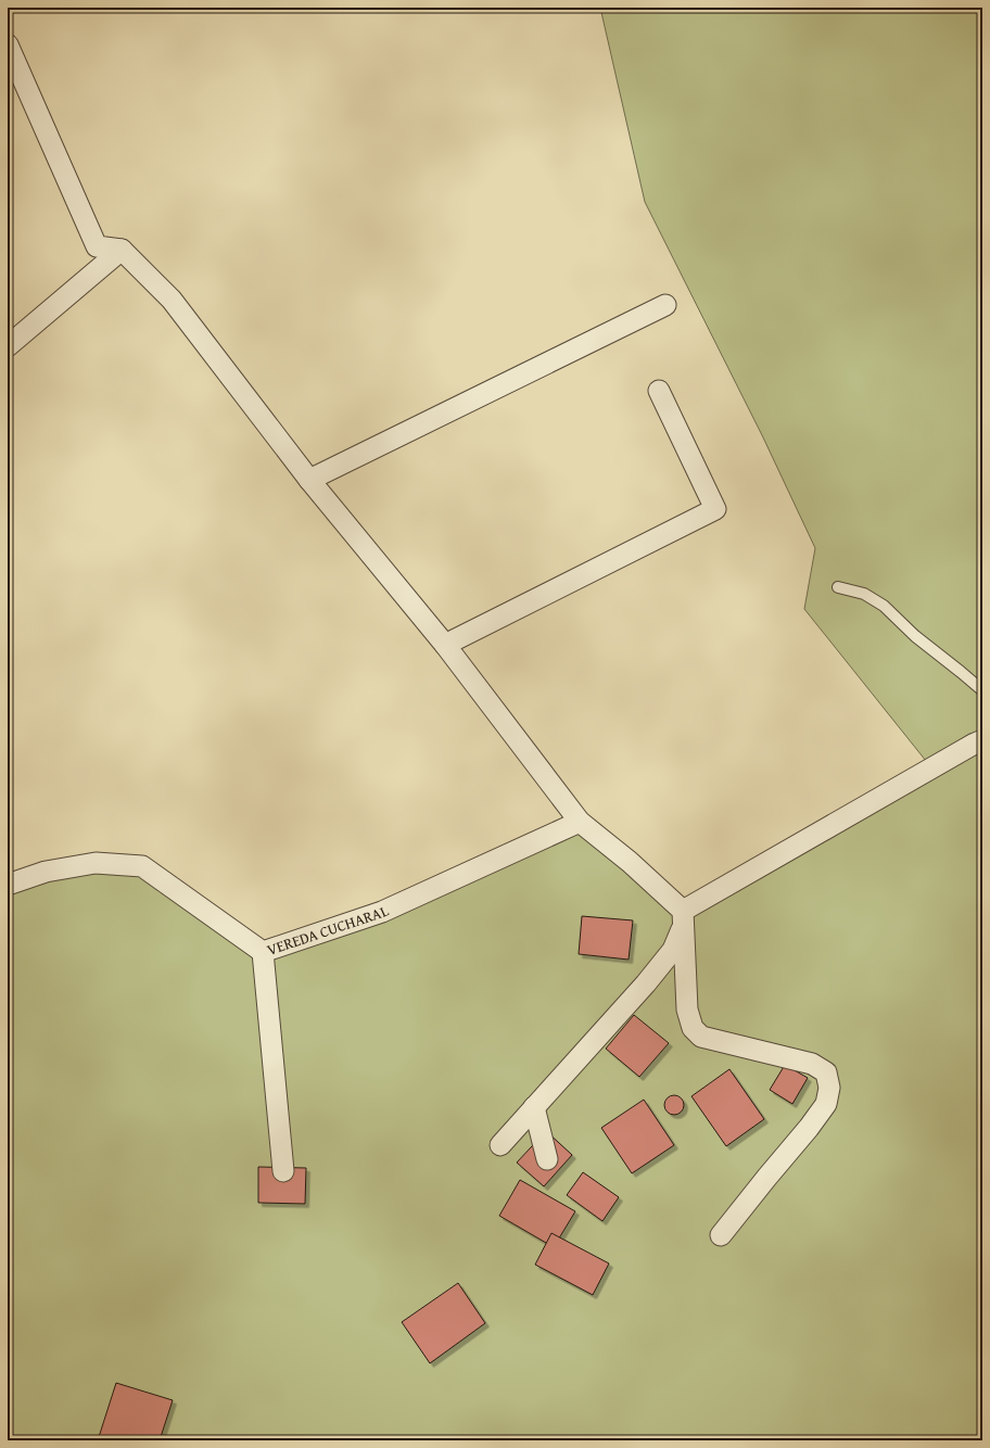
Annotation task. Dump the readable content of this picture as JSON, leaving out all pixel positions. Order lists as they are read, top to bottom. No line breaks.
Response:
{"streets":{"street":["VEREDA CUCHARAL"]}}
